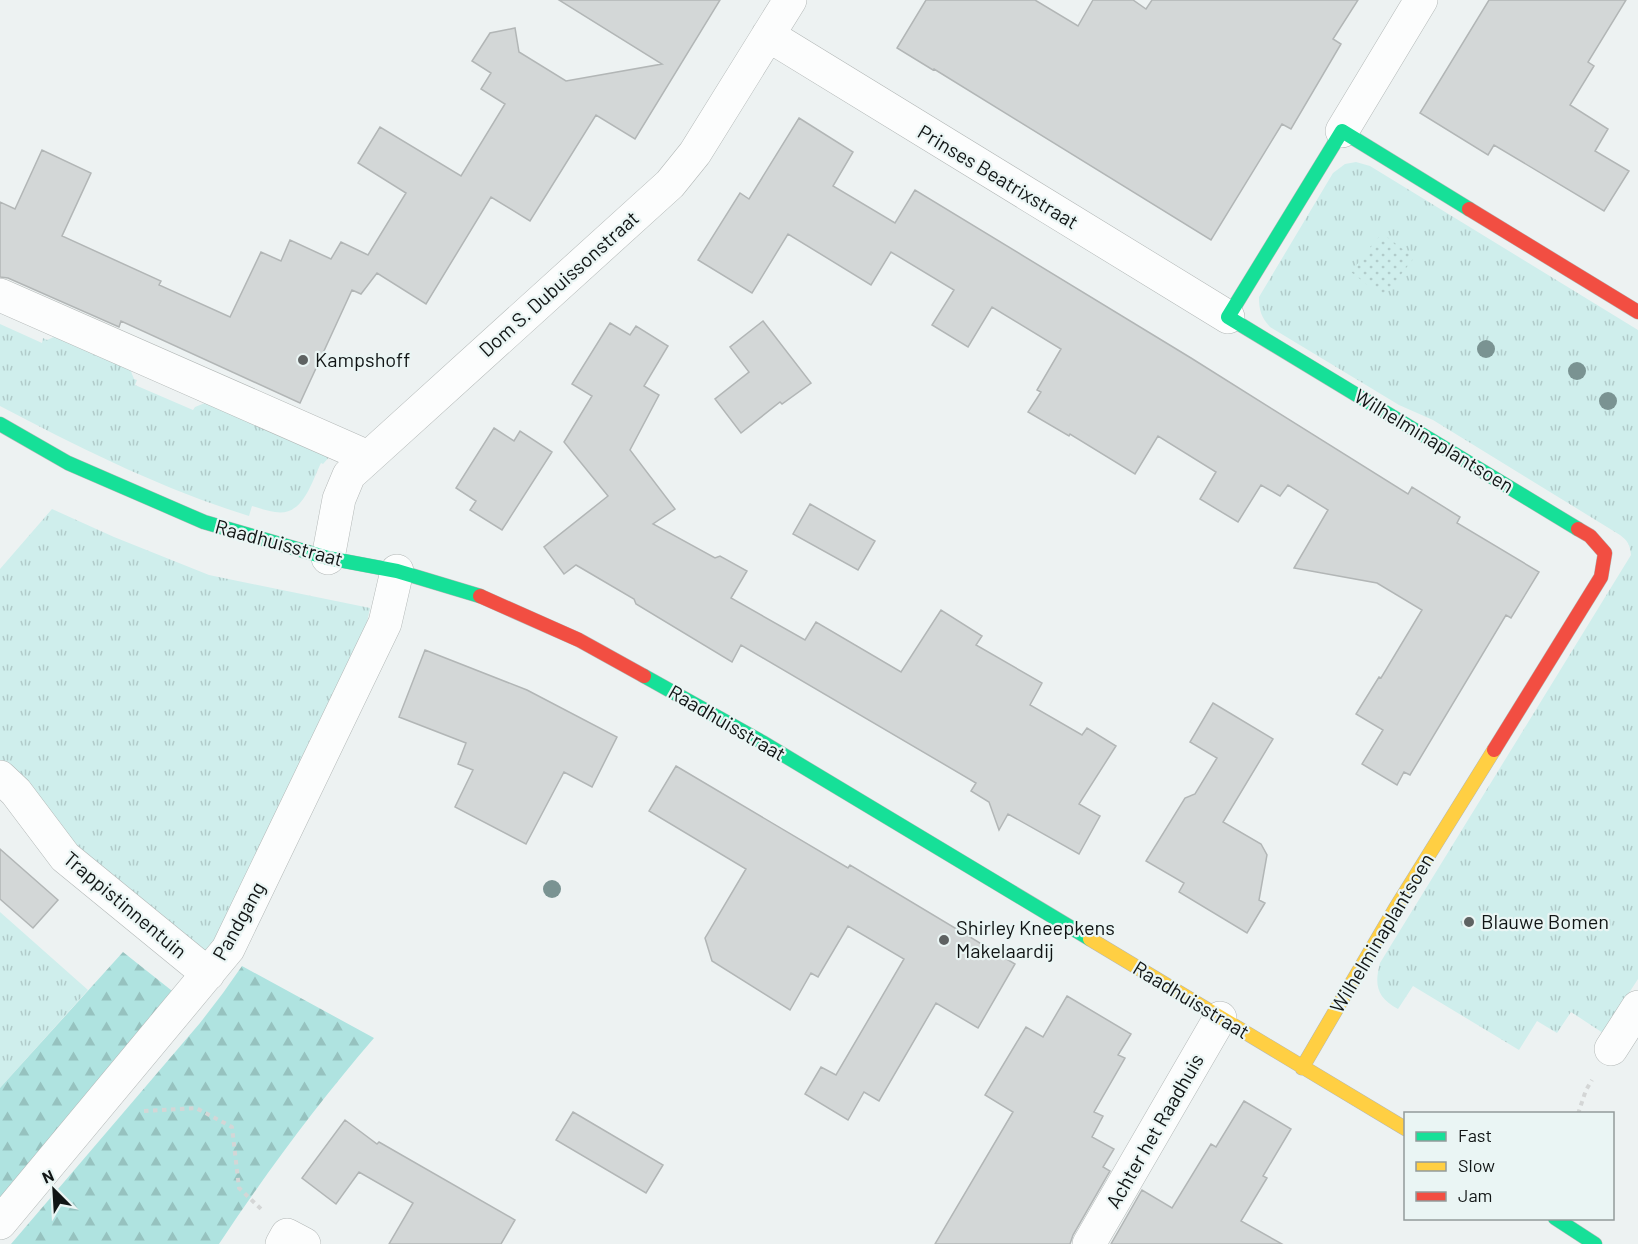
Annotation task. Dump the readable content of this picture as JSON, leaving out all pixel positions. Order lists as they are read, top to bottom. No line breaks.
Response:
{"streets":{"street":["Prinses Beatrixstraat","Dom S. Dubuissonstraat","Wilhelminaplantsoen","Raadhuisstraat","Trappistinnentuin","Pandgang","Achter het Raadhuis"]},"crossings":[["Prinses Beatrixstraat","Dom S. Dubuissonstraat"],["Prinses Beatrixstraat","Wilhelminaplantsoen"],["Dom S. Dubuissonstraat","Raadhuisstraat"],["Wilhelminaplantsoen","Raadhuisstraat"],["Raadhuisstraat","Pandgang"],["Raadhuisstraat","Achter het Raadhuis"],["Trappistinnentuin","Pandgang"]],"places":["Kampshoff","Blauwe Bomen","Shirley Kneepkens Makelaardij"],"legend":["Fast","Slow","Jam"],"north":"top left"}
